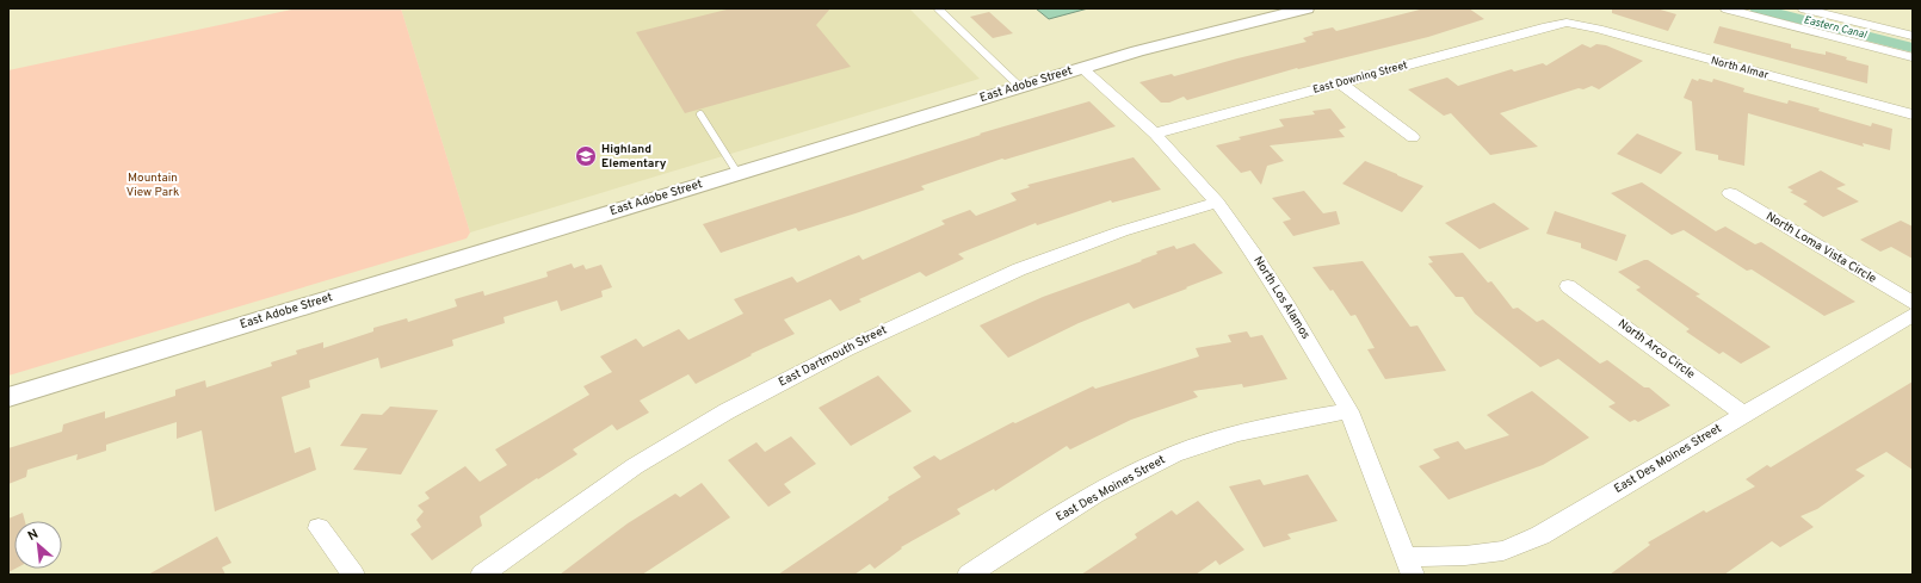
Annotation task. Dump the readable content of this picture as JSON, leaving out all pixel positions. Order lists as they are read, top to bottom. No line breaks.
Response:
{"streets":{"street":["North Almar","East Downing Street","East Adobe Street","North Loma Vista Circle","North Los Alamos","North Arco Circle","East Dartmouth Street","East Des Moines Street"]},"crossings":[["North Almar","East Downing Street"],["East Downing Street","North Los Alamos"],["East Adobe Street","North Los Alamos"],["North Los Alamos","East Dartmouth Street"],["North Los Alamos","East Des Moines Street"],["North Arco Circle","East Des Moines Street"]],"water":["Eastern Canal"],"parks":["Mountain View Park"],"places":{"school or university":["Highland Elementary"]},"north":"top left"}
